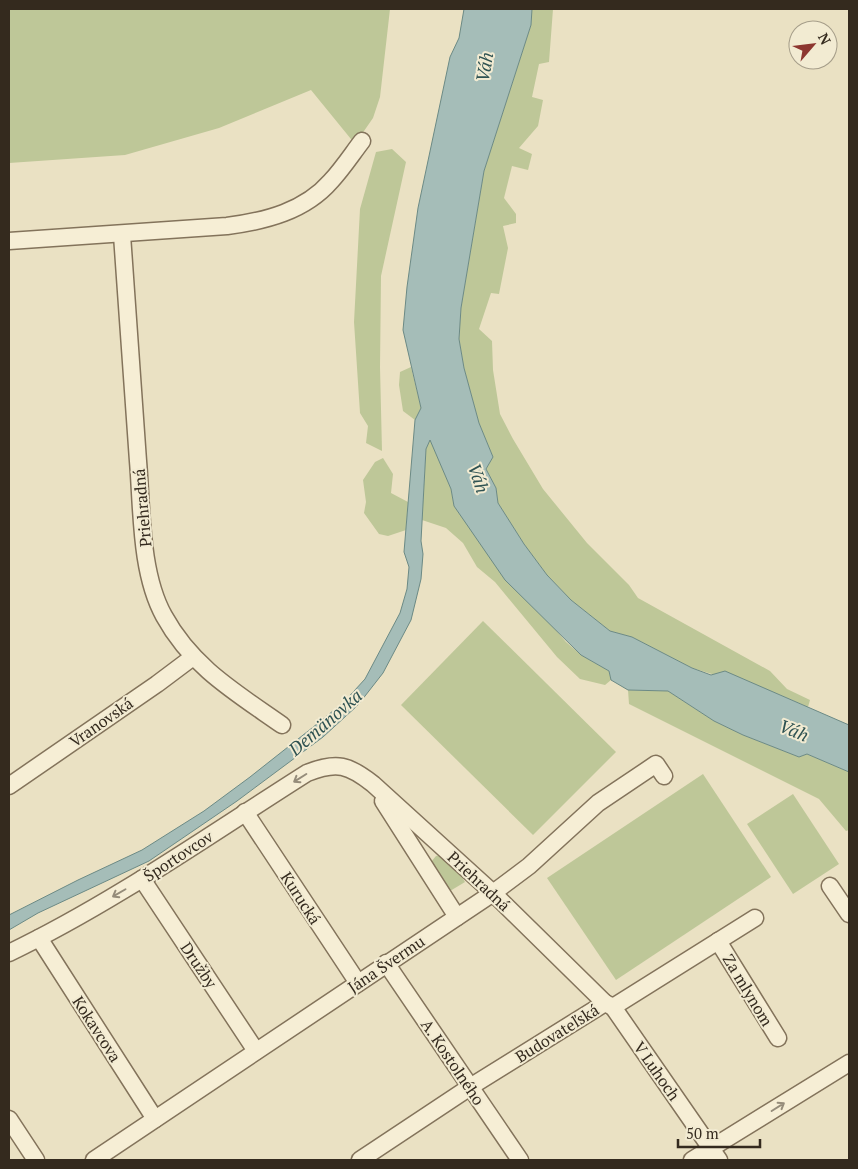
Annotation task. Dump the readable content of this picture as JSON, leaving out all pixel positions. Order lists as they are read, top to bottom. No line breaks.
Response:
{"streets":{"street":["Priehradná","Vranovská","Športovcov","Kurucká","Jána Švermu","Družby","Za mlynom","Kokavcova","Budovateľská","A. Kostolného","V Luhoch"]},"crossings":[["Priehradná","Vranovská"],["Priehradná","Športovcov"],["Priehradná","Jána Švermu"],["Priehradná","Budovateľská"],["Priehradná","V Luhoch"],["Športovcov","Kurucká"],["Športovcov","Družby"],["Športovcov","Kokavcova"],["Kurucká","Jána Švermu"],["Jána Švermu","Družby"],["Jána Švermu","Kokavcova"],["Jána Švermu","A. Kostolného"],["Za mlynom","Budovateľská"],["Budovateľská","A. Kostolného"],["Budovateľská","V Luhoch"]],"one_way":["Športovcov"],"water":["Váh","Demänovka"],"scale_bar":"50 m","north":"top right"}
